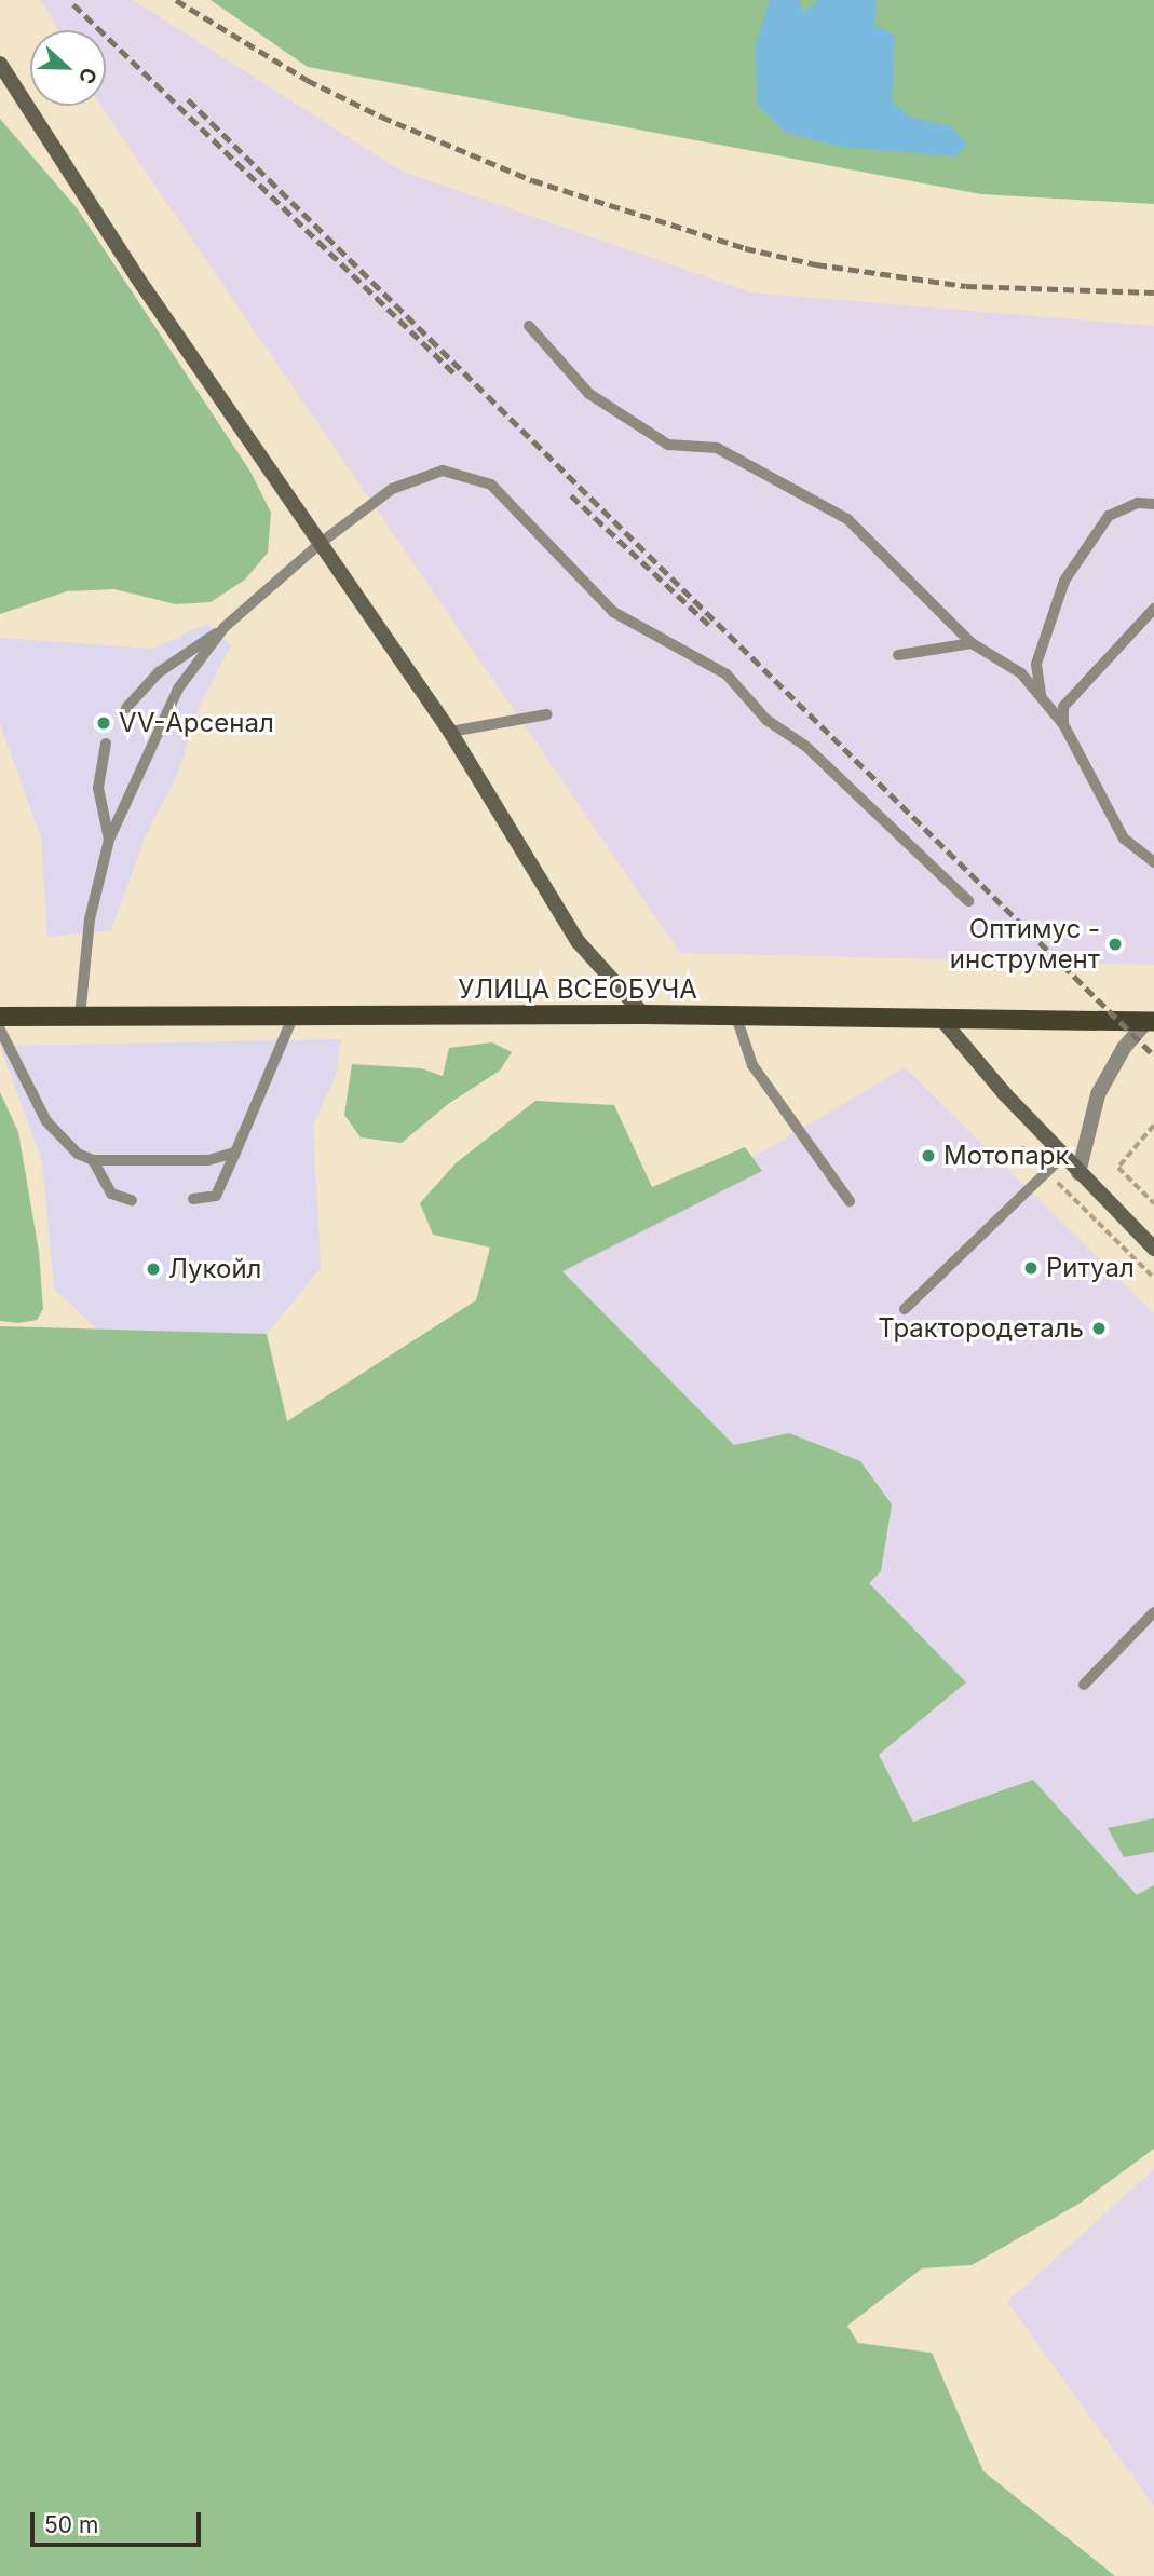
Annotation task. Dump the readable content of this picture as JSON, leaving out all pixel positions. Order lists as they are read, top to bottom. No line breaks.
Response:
{"streets":{"main road":["УЛИЦА ВСЕОБУЧА"]},"places":["VV-Арсенал","Оптимус - инструмент","Мотопарк","Ритуал","Лукойл","Трактородеталь"],"scale_bar":"50 m","north":"right"}
